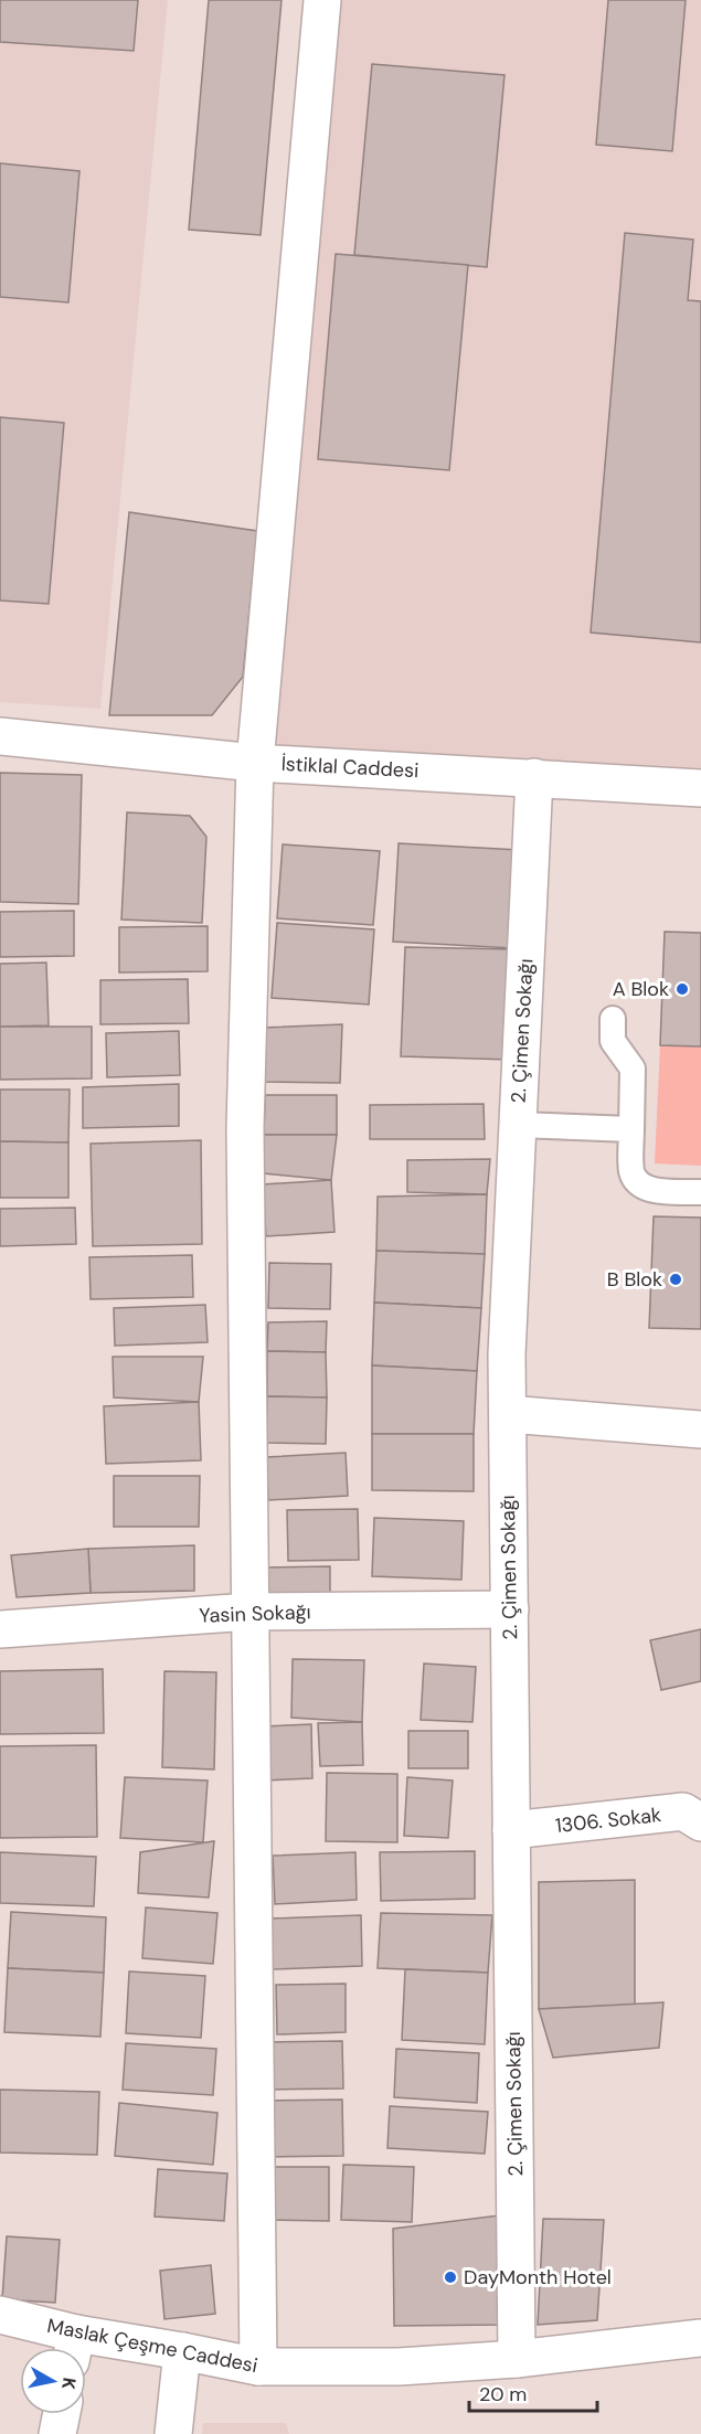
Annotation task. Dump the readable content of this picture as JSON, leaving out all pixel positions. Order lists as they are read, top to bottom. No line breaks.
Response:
{"streets":{"street":["İstiklal Caddesi","2. Çimen Sokağı","Yasin Sokağı","1306. Sokak","Maslak Çeşme Caddesi"]},"crossings":[["İstiklal Caddesi","2. Çimen Sokağı"],["2. Çimen Sokağı","Yasin Sokağı"],["2. Çimen Sokağı","1306. Sokak"],["2. Çimen Sokağı","Maslak Çeşme Caddesi"]],"places":["A Blok","B Blok","DayMonth Hotel"],"scale_bar":"20 m","north":"right"}
